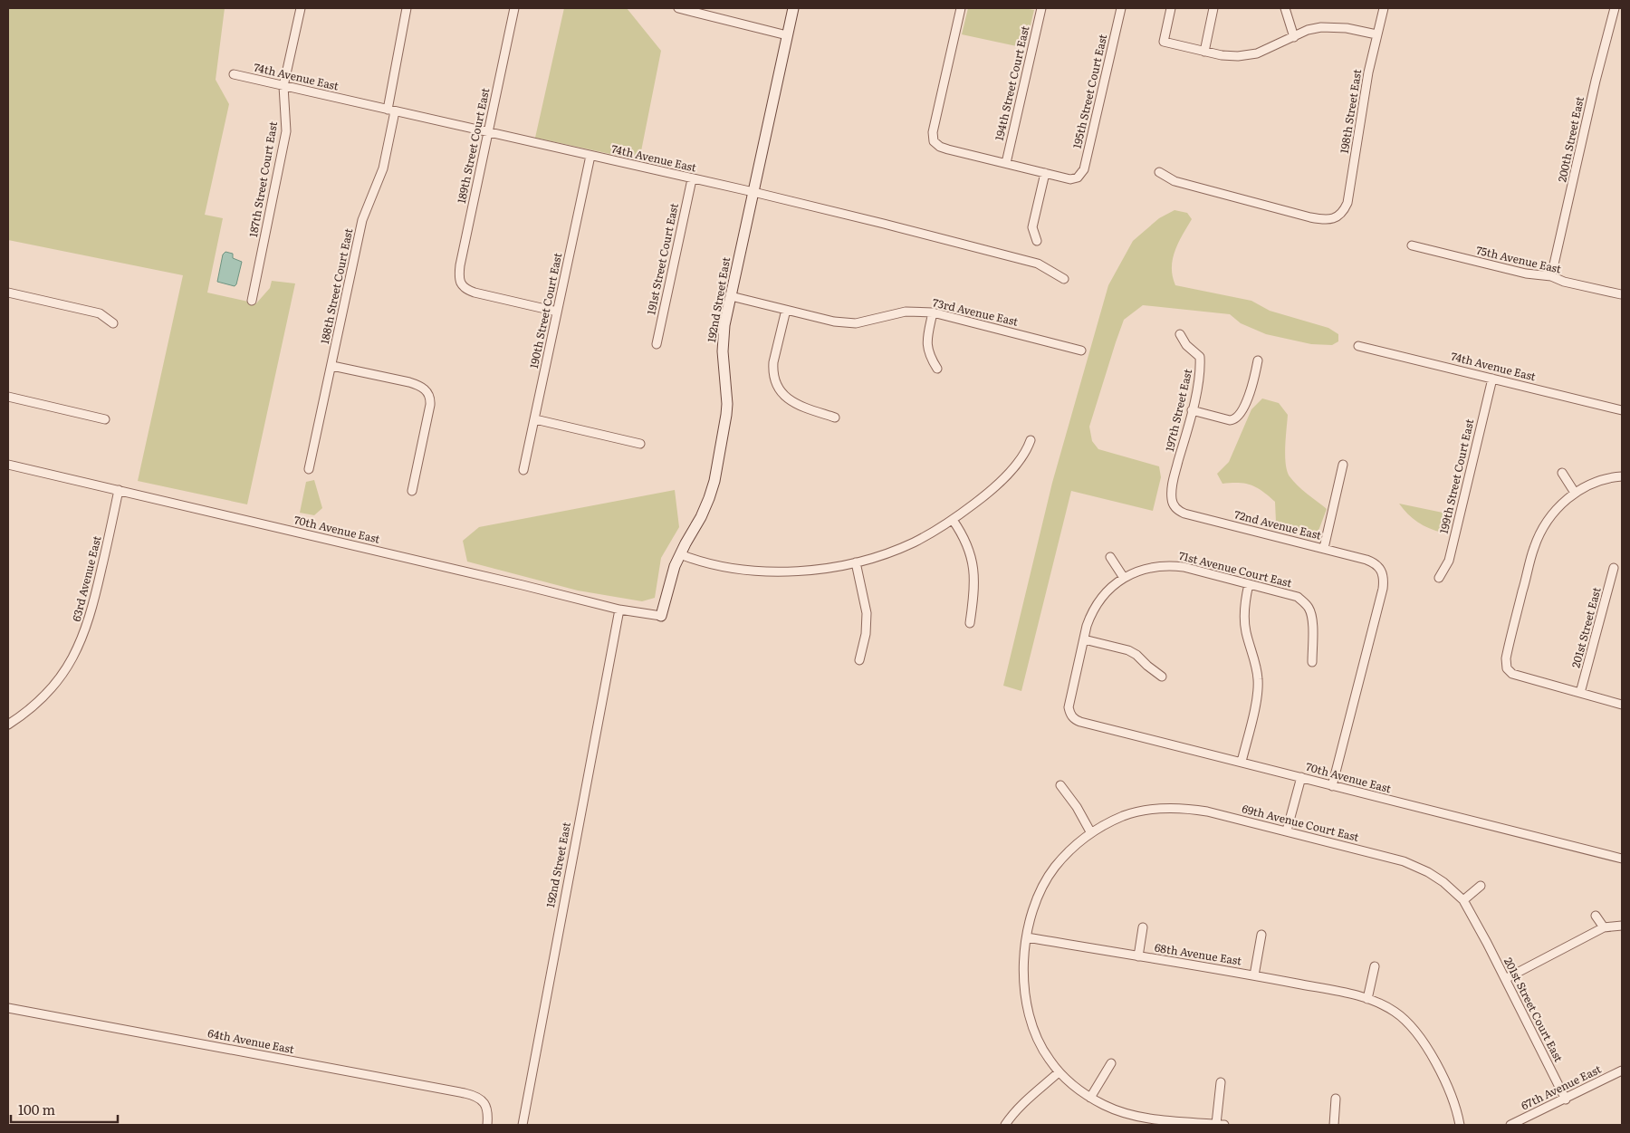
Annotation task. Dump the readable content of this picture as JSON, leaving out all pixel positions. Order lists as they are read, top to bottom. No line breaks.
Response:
{"streets":{"street":["74th Avenue East","194th Street Court East","195th Street Court East","198th Street East","200th Street East","189th Street Court East","187th Street Court East","191st Street Court East","75th Avenue East","188th Street Court East","192nd Street East","190th Street Court East","73rd Avenue East","197th Street East","199th Street Court East","72nd Avenue East","70th Avenue East","71st Avenue Court East","63rd Avenue East","201st Street East","69th Avenue Court East","68th Avenue East","201st Street Court East","64th Avenue East","67th Avenue East"]},"crossings":[["74th Avenue East","189th Street Court East"],["74th Avenue East","187th Street Court East"],["74th Avenue East","191st Street Court East"],["74th Avenue East","188th Street Court East"],["74th Avenue East","192nd Street East"],["74th Avenue East","190th Street Court East"],["74th Avenue East","199th Street Court East"],["200th Street East","75th Avenue East"],["189th Street Court East","190th Street Court East"],["192nd Street East","73rd Avenue East"],["192nd Street East","70th Avenue East"],["197th Street East","72nd Avenue East"],["72nd Avenue East","70th Avenue East"],["70th Avenue East","71st Avenue Court East"],["70th Avenue East","63rd Avenue East"],["69th Avenue Court East","201st Street Court East"],["201st Street Court East","67th Avenue East"]],"scale_bar":"100 m"}
